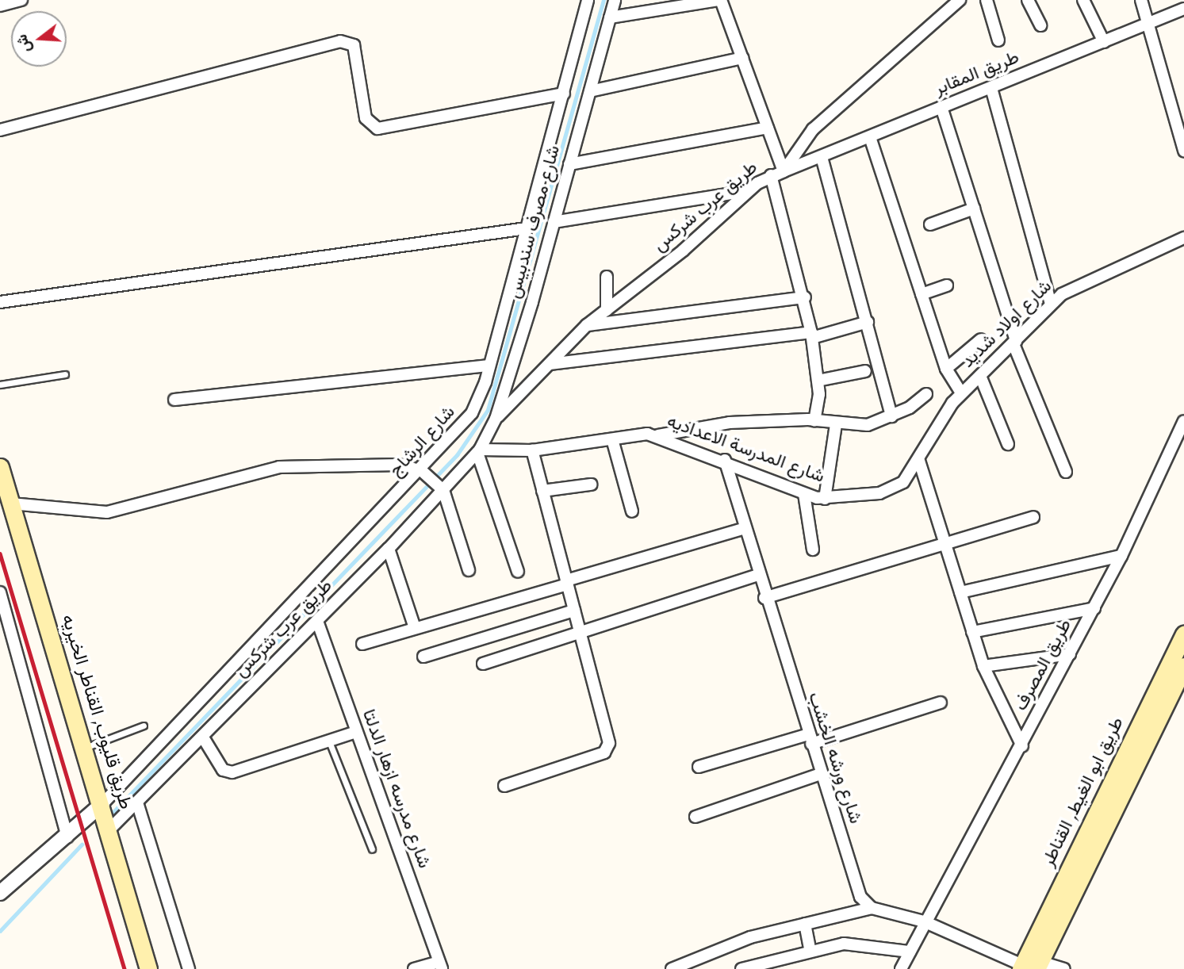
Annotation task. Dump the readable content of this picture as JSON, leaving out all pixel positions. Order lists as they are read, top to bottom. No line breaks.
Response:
{"streets":{"main road":["طريق قليوب, القناطر الخيريه","طريق ابو الغيط, القناطر"],"street":["طريق المقابر","طريق عرب شركس","شارع مصرف سندبيس","شارع اولاد شديد","شارع الرشاح","شارع المدرسة الاعداديه","طريق المصرف","شارع ورشه الخشب","شارع مدرسه ازهار الدلتا"]},"crossings":[["طريق المقابر","طريق عرب شركس"],["طريق عرب شركس","شارع مصرف سندبيس"],["طريق عرب شركس","شارع المدرسة الاعداديه"],["طريق عرب شركس","طريق قليوب, القناطر الخيريه"],["طريق عرب شركس","شارع مدرسه ازهار الدلتا"],["شارع مصرف سندبيس","شارع المدرسة الاعداديه"],["شارع اولاد شديد","شارع المدرسة الاعداديه"],["شارع الرشاح","طريق قليوب, القناطر الخيريه"],["شارع المدرسة الاعداديه","شارع ورشه الخشب"]],"north":"left"}
